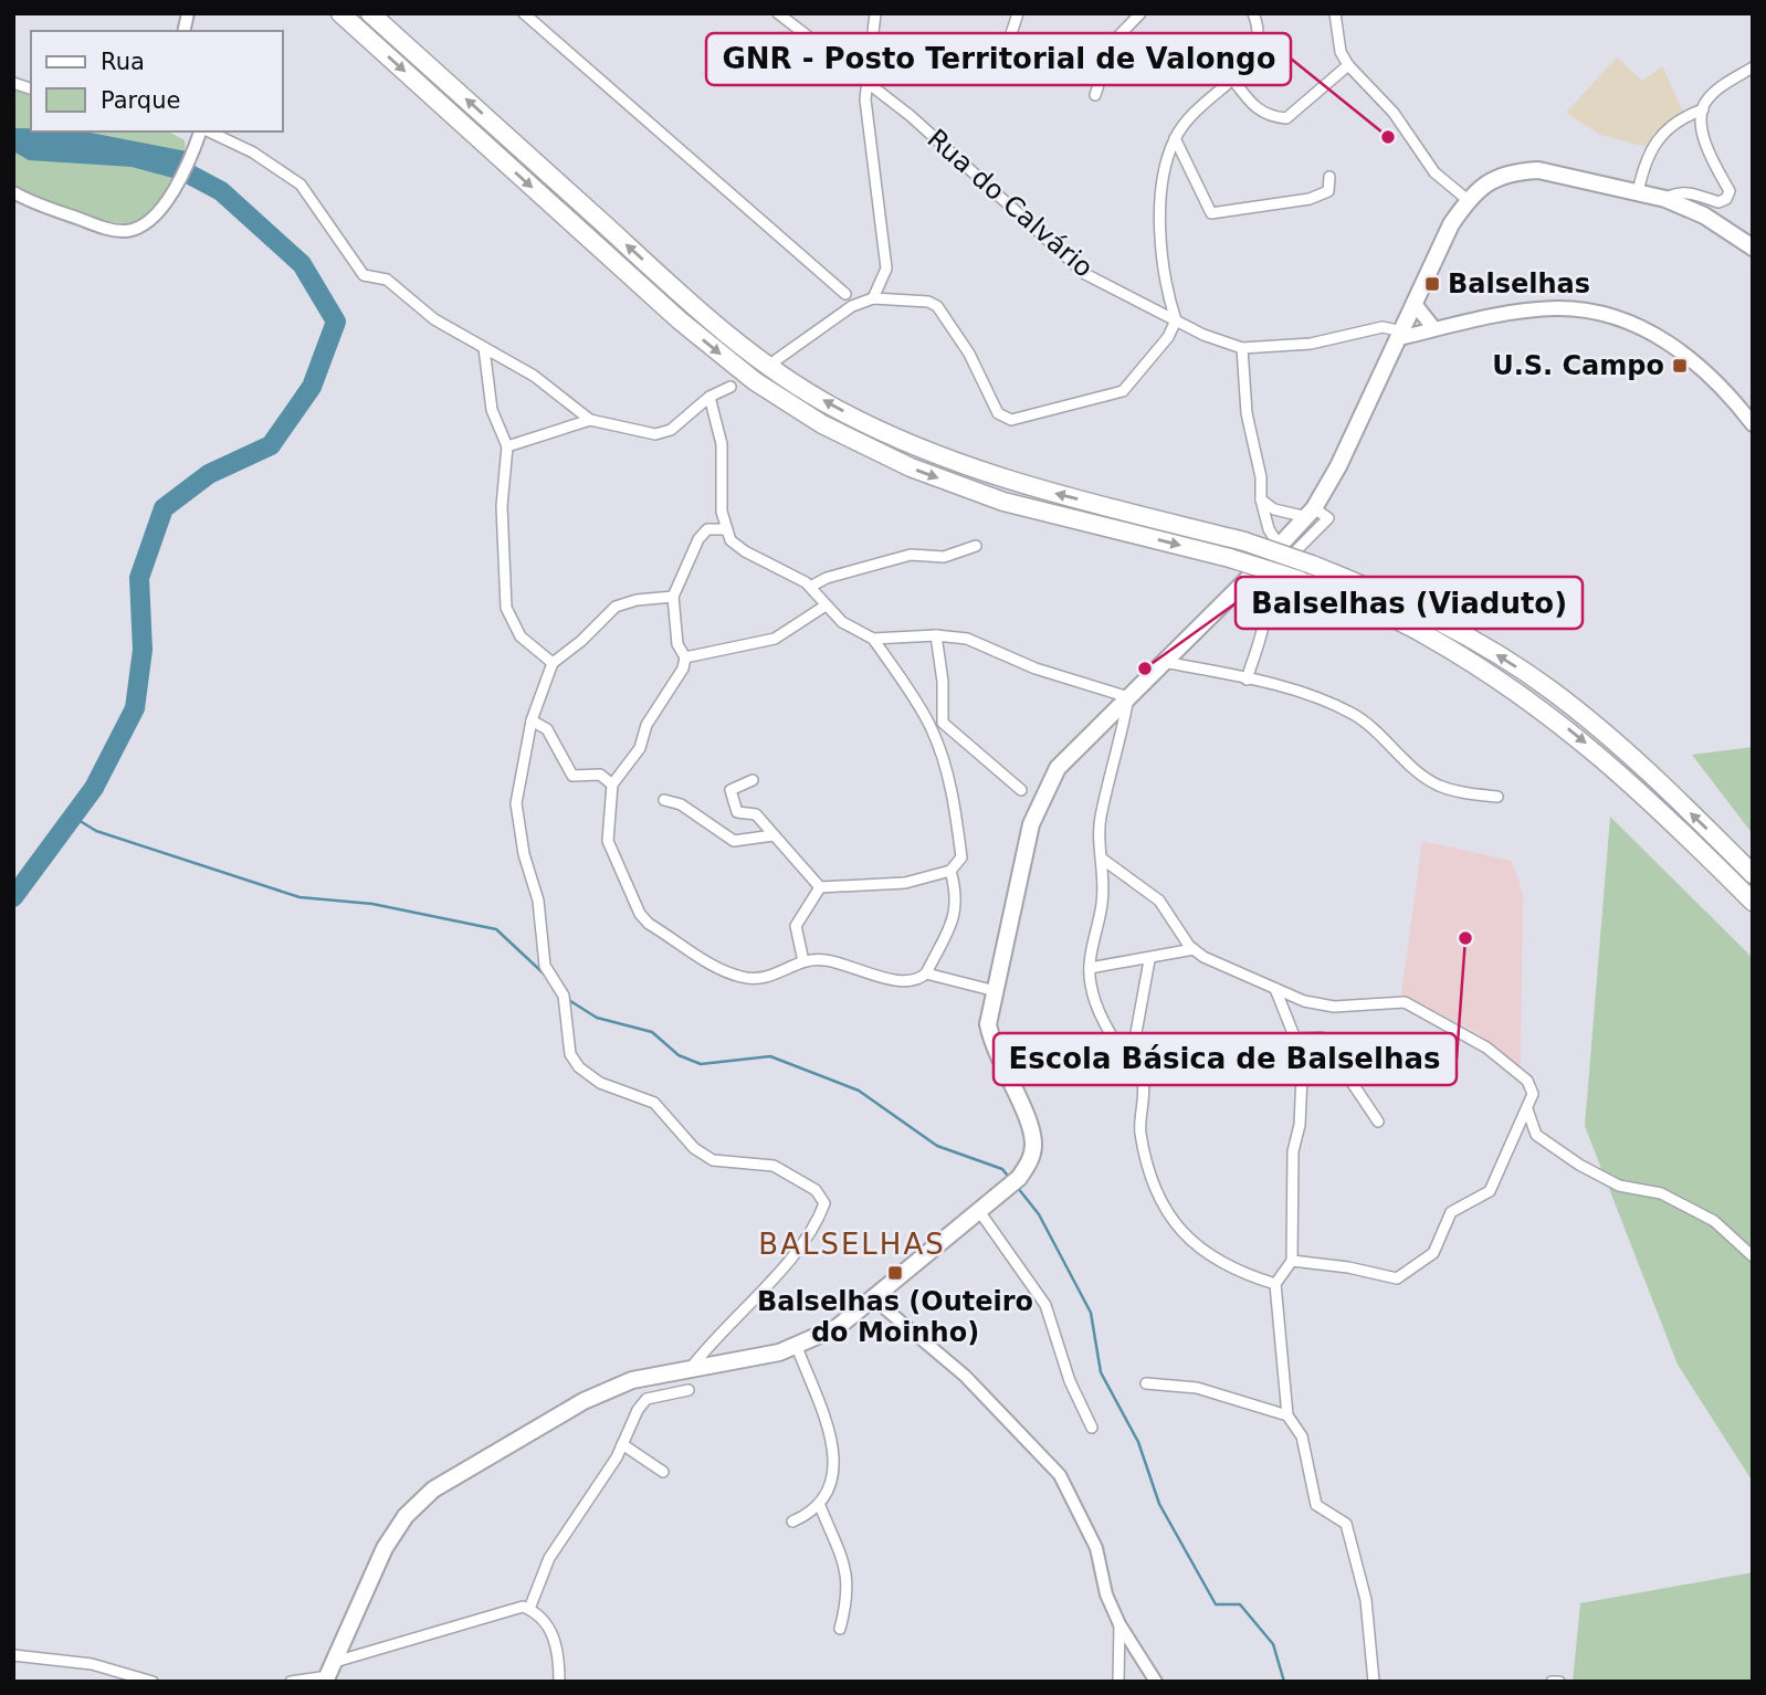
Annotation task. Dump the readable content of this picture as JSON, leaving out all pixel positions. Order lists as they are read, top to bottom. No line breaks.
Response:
{"streets":{"street":["Rua do Calvário"]},"districts":["BALSELHAS"],"places":{"other":["GNR - Posto Territorial de Valongo","Balselhas (Viaduto)","Escola Básica de Balselhas"],"transit":["Balselhas","U.S. Campo","Balselhas (Outeiro do Moinho)"]},"legend":["Rua","Parque"]}
